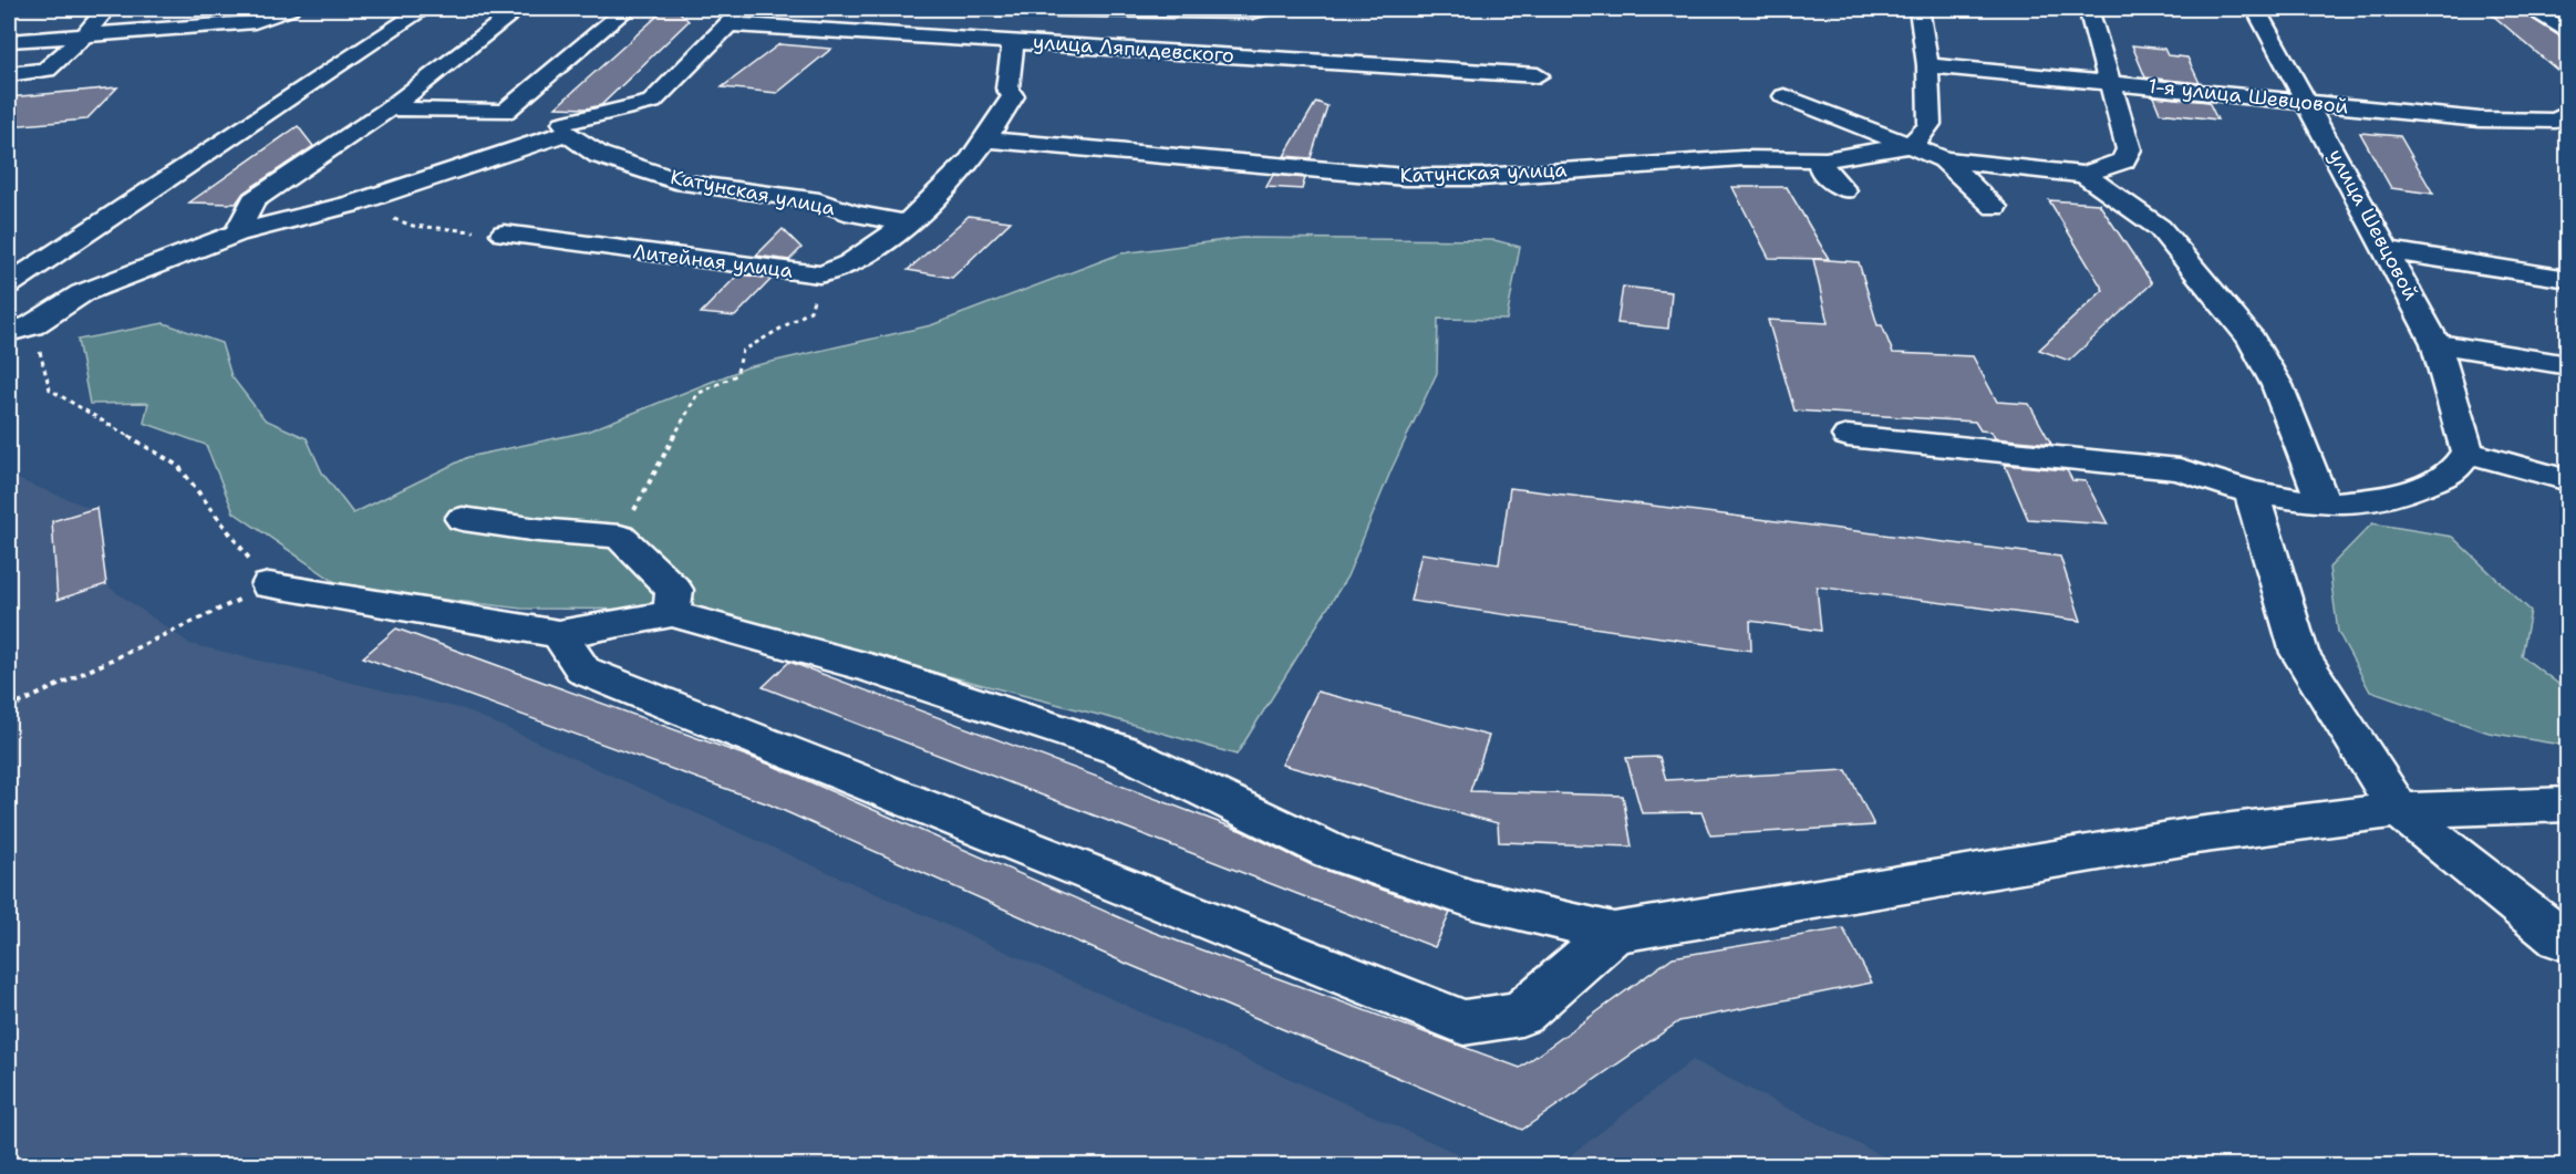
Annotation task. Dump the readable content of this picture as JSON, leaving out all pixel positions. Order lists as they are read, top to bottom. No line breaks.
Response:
{"streets":{"street":["улица Ляпидевского","1-я улица Шевцовой","Катунская улица","улица Шевцовой","Литейная улица"]},"crossings":[["улица Ляпидевского","Литейная улица"],["1-я улица Шевцовой","улица Шевцовой"],["Катунская улица","Литейная улица"]]}
